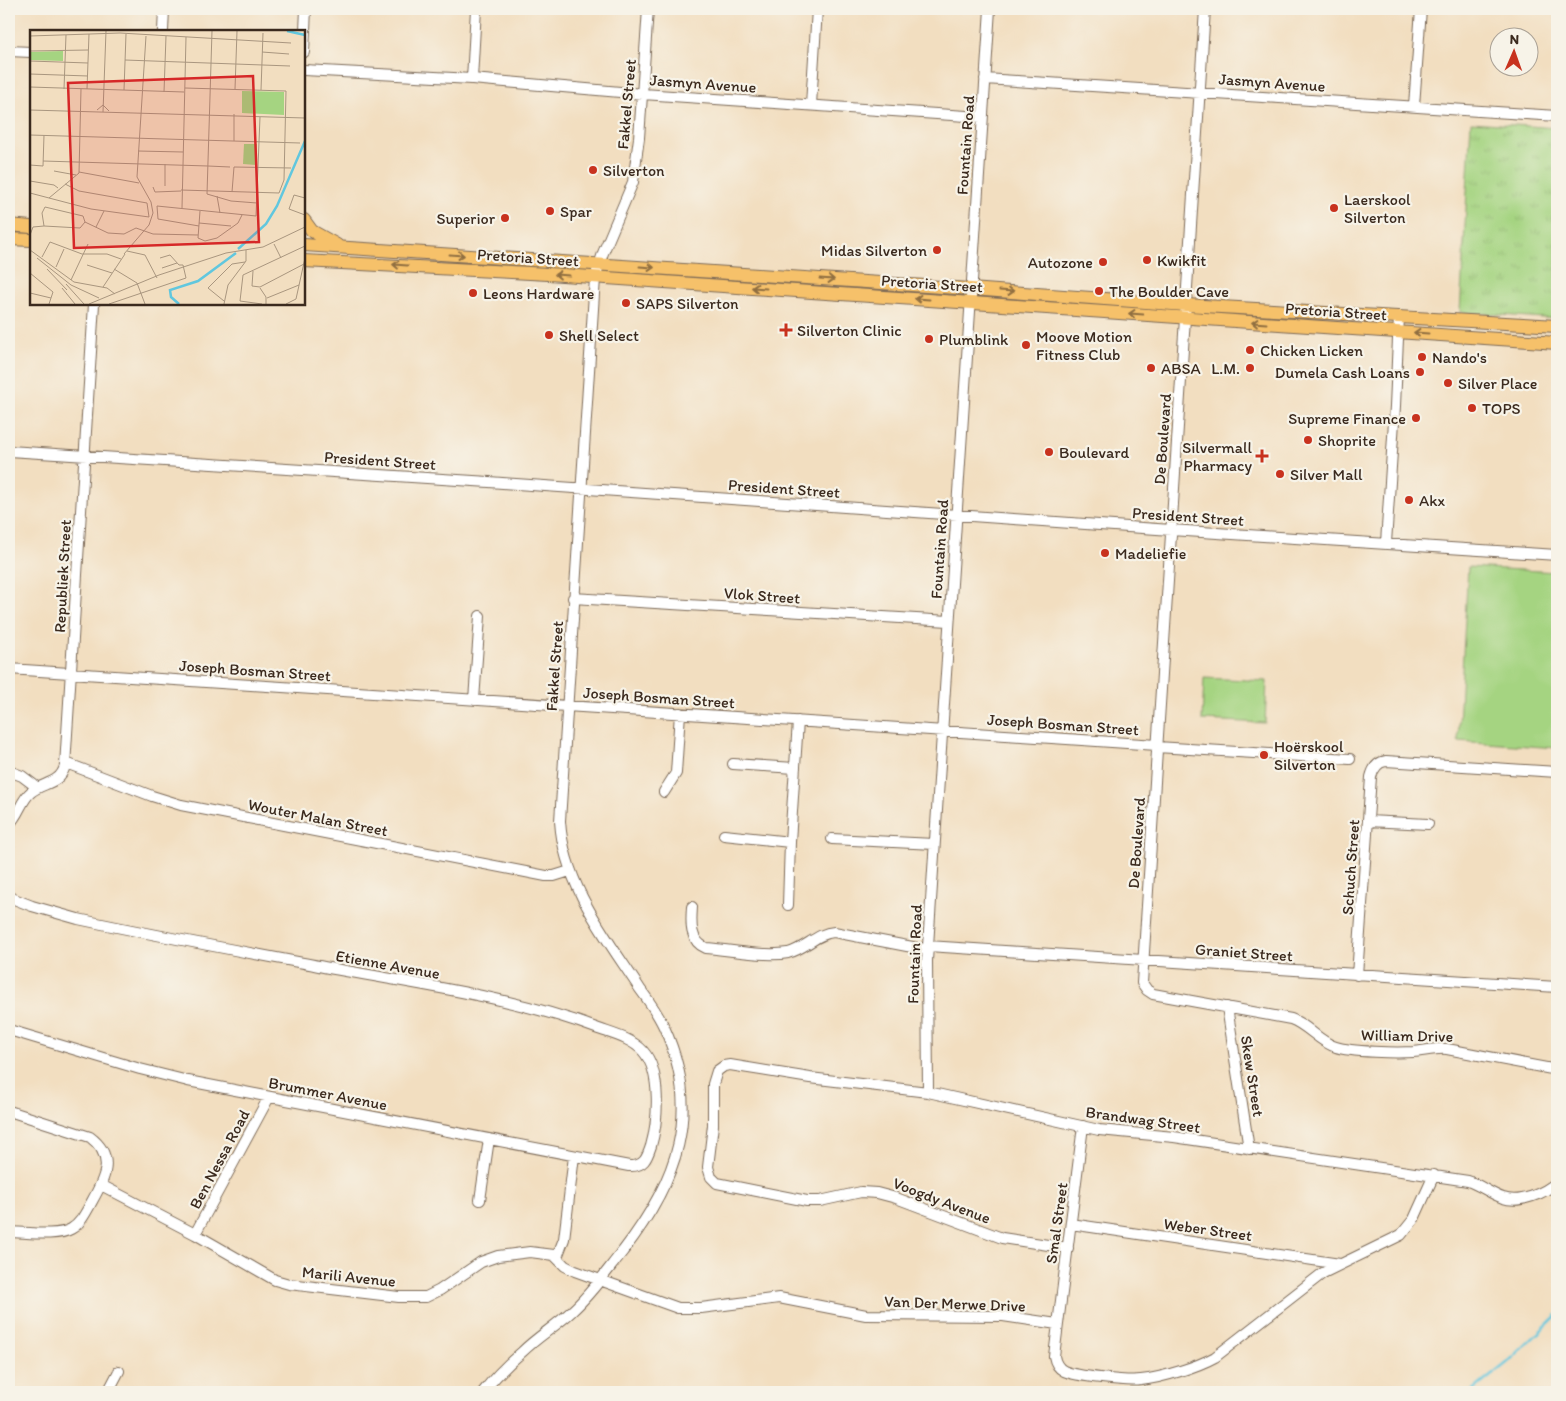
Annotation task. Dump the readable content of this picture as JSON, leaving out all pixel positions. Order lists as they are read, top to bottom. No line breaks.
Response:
{"streets":{"main road":["Pretoria Street"],"street":["Jasmyn Avenue","Fakkel Street","Fountain Road","De Boulevard","President Street","Republiek Street","Vlok Street","Joseph Bosman Street","Wouter Malan Street","Schuch Street","Graniet Street","Etienne Avenue","William Drive","Skew Street","Brummer Avenue","Brandwag Street","Ben Nessa Road","Voogdy Avenue","Smal Street","Weber Street","Marili Avenue","Van Der Merwe Drive"]},"crossings":[["Jasmyn Avenue","Fakkel Street"],["Jasmyn Avenue","Fountain Road"],["Jasmyn Avenue","De Boulevard"],["Fakkel Street","Pretoria Street"],["Fakkel Street","President Street"],["Fakkel Street","Vlok Street"],["Fakkel Street","Joseph Bosman Street"],["Fakkel Street","Wouter Malan Street"],["Fakkel Street","Marili Avenue"],["Fakkel Street","Van Der Merwe Drive"],["Fountain Road","Pretoria Street"],["Fountain Road","President Street"],["Fountain Road","Vlok Street"],["Fountain Road","Joseph Bosman Street"],["Fountain Road","Graniet Street"],["Fountain Road","Brandwag Street"],["Pretoria Street","De Boulevard"],["De Boulevard","President Street"],["De Boulevard","Joseph Bosman Street"],["De Boulevard","Graniet Street"],["De Boulevard","William Drive"],["President Street","Republiek Street"],["Republiek Street","Joseph Bosman Street"],["Republiek Street","Wouter Malan Street"],["Schuch Street","Graniet Street"],["Etienne Avenue","Brummer Avenue"],["William Drive","Skew Street"],["Skew Street","Brandwag Street"],["Brummer Avenue","Ben Nessa Road"],["Brandwag Street","Voogdy Avenue"],["Brandwag Street","Smal Street"],["Ben Nessa Road","Marili Avenue"],["Voogdy Avenue","Smal Street"],["Smal Street","Weber Street"],["Smal Street","Van Der Merwe Drive"],["Marili Avenue","Van Der Merwe Drive"]],"places":{"other":["Silverton","Laerskool Silverton","Spar","Superior","Midas Silverton","Kwikfit","Autozone","The Boulder Cave","Leons Hardware","SAPS Silverton","Shell Select","Plumblink","Moove Motion Fitness Club","Chicken Licken","Nando's","ABSA","L.M.","Dumela Cash Loans","Silver Place","TOPS","Supreme Finance","Shoprite","Boulevard","Silver Mall","Akx","Madeliefie","Hoërskool Silverton"],"health":["Silverton Clinic","Silvermall Pharmacy"]},"north":"top"}
